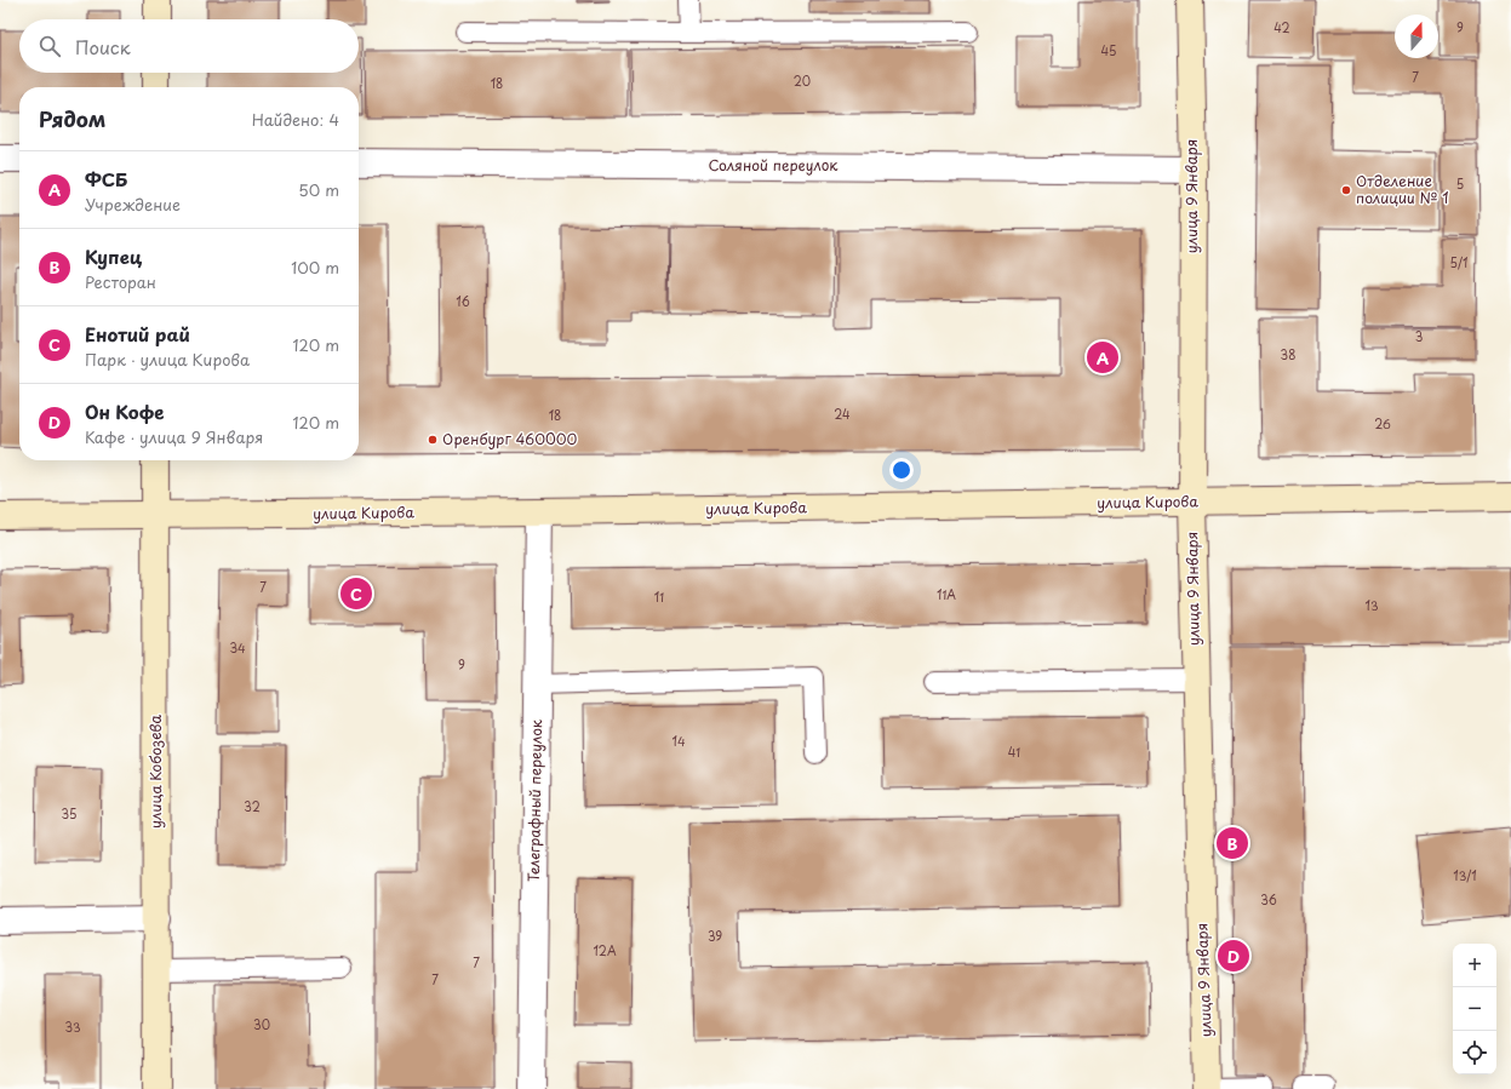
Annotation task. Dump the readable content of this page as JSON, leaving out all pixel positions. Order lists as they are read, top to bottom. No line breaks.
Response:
{"streets":{"main road":["улица 9 Января","улица Кирова","улица Кобозева"],"street":["Соляной переулок","Телеграфный переулок"]},"crossings":[["Соляной переулок","улица 9 Января"],["улица 9 Января","улица Кирова"],["улица Кирова","улица Кобозева"],["улица Кирова","Телеграфный переулок"]],"places":["Отделение полиции № 1","Оренбург 460000"],"house_numbers":["42","9","45","7","20","18","5","5/1","16","3","38","24","18","26","7","11А","11","13","34","9","14","41","32","35","13/1","36","39","12А","7","7","30","33"],"north":"top","page":{"search":"Поиск","heading":["Рядом","Найдено: 4"],"list":[{"mark":"A","name":"ФСБ","note":"Учреждение","value":"50 m"},{"mark":"B","name":"Купец","note":"Ресторан","value":"100 m"},{"mark":"C","name":"Енотий рай","note":"Парк · улица Кирова","value":"120 m"},{"mark":"D","name":"Он Кофе","note":"Кафе · улица 9 Января","value":"120 m"}],"pins":["A","C","B","D"],"map_buttons":["+","−"]}}
